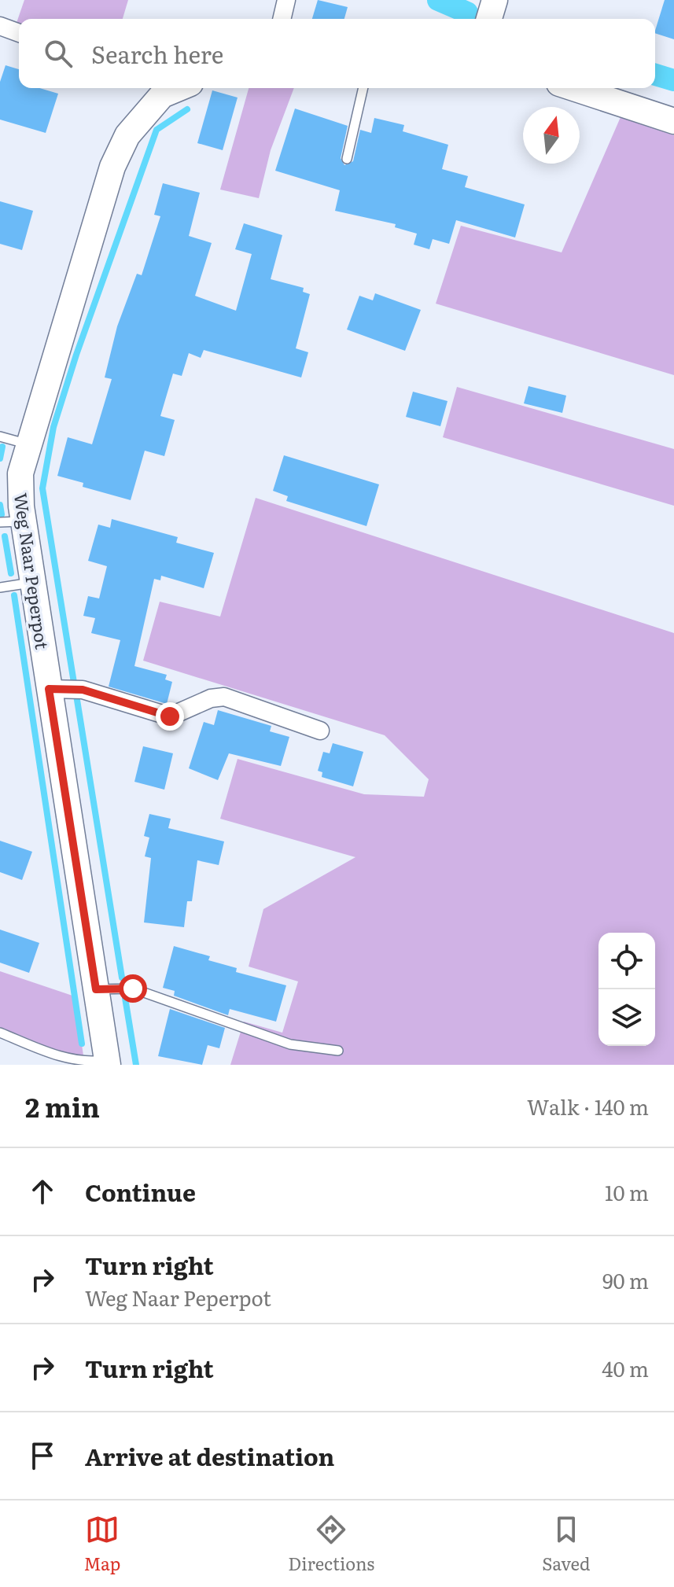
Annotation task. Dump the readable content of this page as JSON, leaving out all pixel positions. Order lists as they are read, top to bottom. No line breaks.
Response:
{"streets":{"street":["Weg Naar Peperpot"]},"north":"top","page":{"search":"Search here","heading":["2 min","Walk · 140 m"],"list":[["Continue","10 m"],["Turn right","Weg Naar Peperpot","90 m"],["Turn right","40 m"],"Arrive at destination"],"nav":["Map","Directions","Saved"]}}
